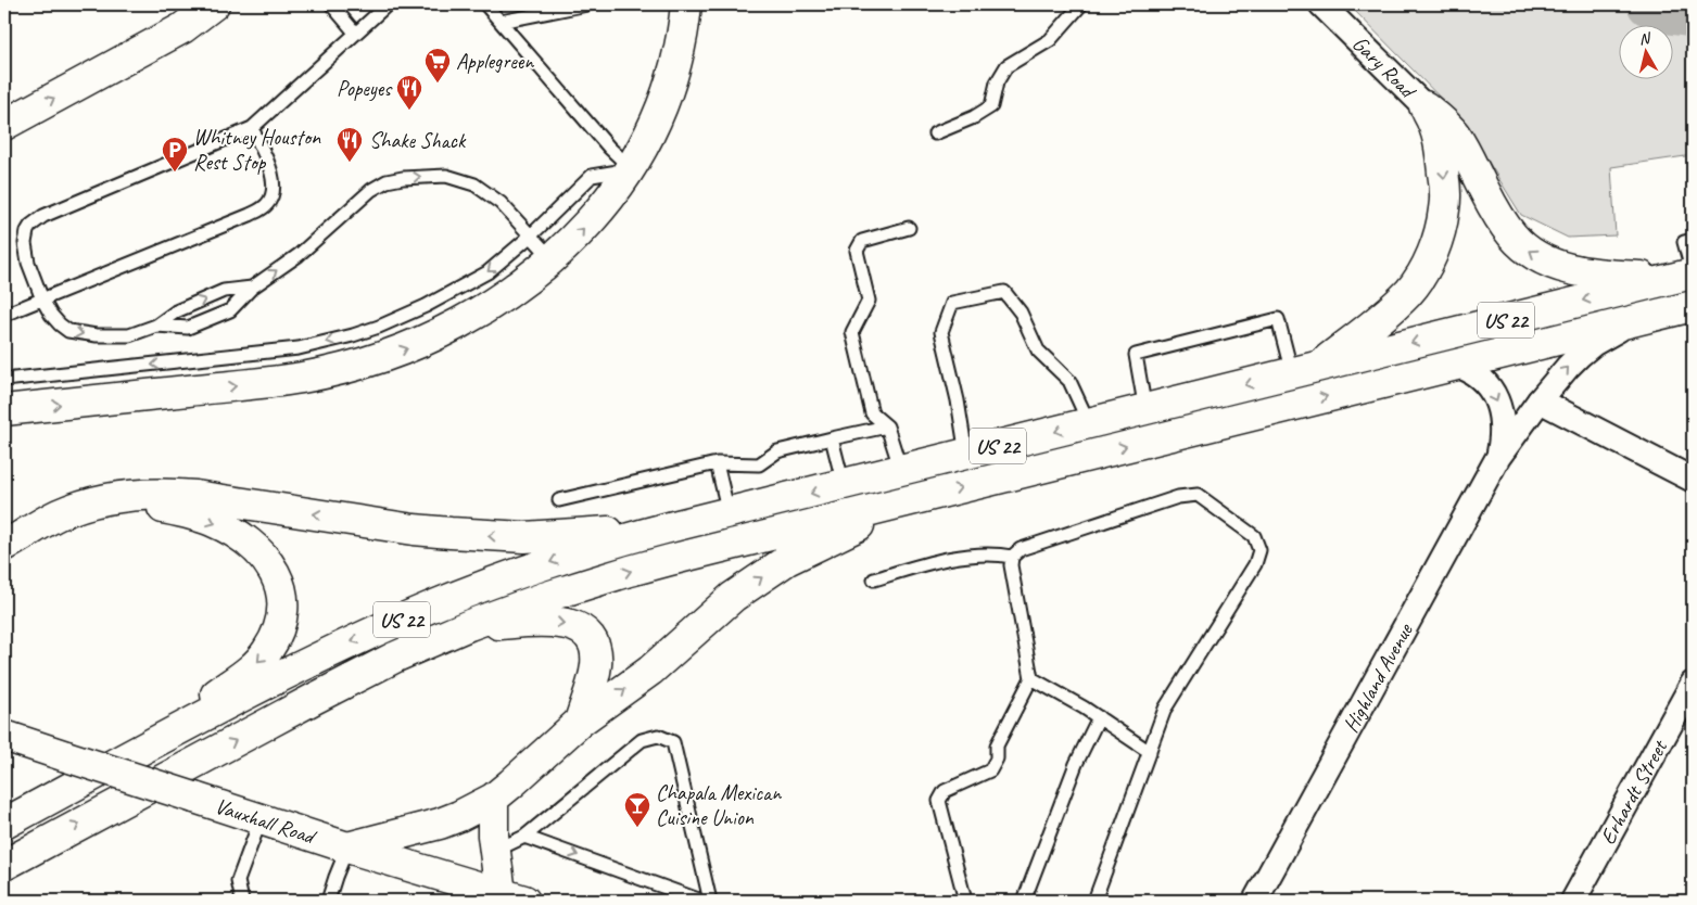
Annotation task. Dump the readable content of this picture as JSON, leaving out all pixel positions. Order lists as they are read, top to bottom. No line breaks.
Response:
{"streets":{"main road":["US 22","Vauxhall Road"],"street":["Gary Road","Highland Avenue","Erhardt Street"]},"crossings":[["US 22","Highland Avenue"]],"places":{"supermarket":["Applegreen"],"restaurant":["Popeyes","Shake Shack"],"parking":["Whitney Houston Rest Stop"],"bar":["Chapala Mexican Cuisine Union"]},"north":"top"}
